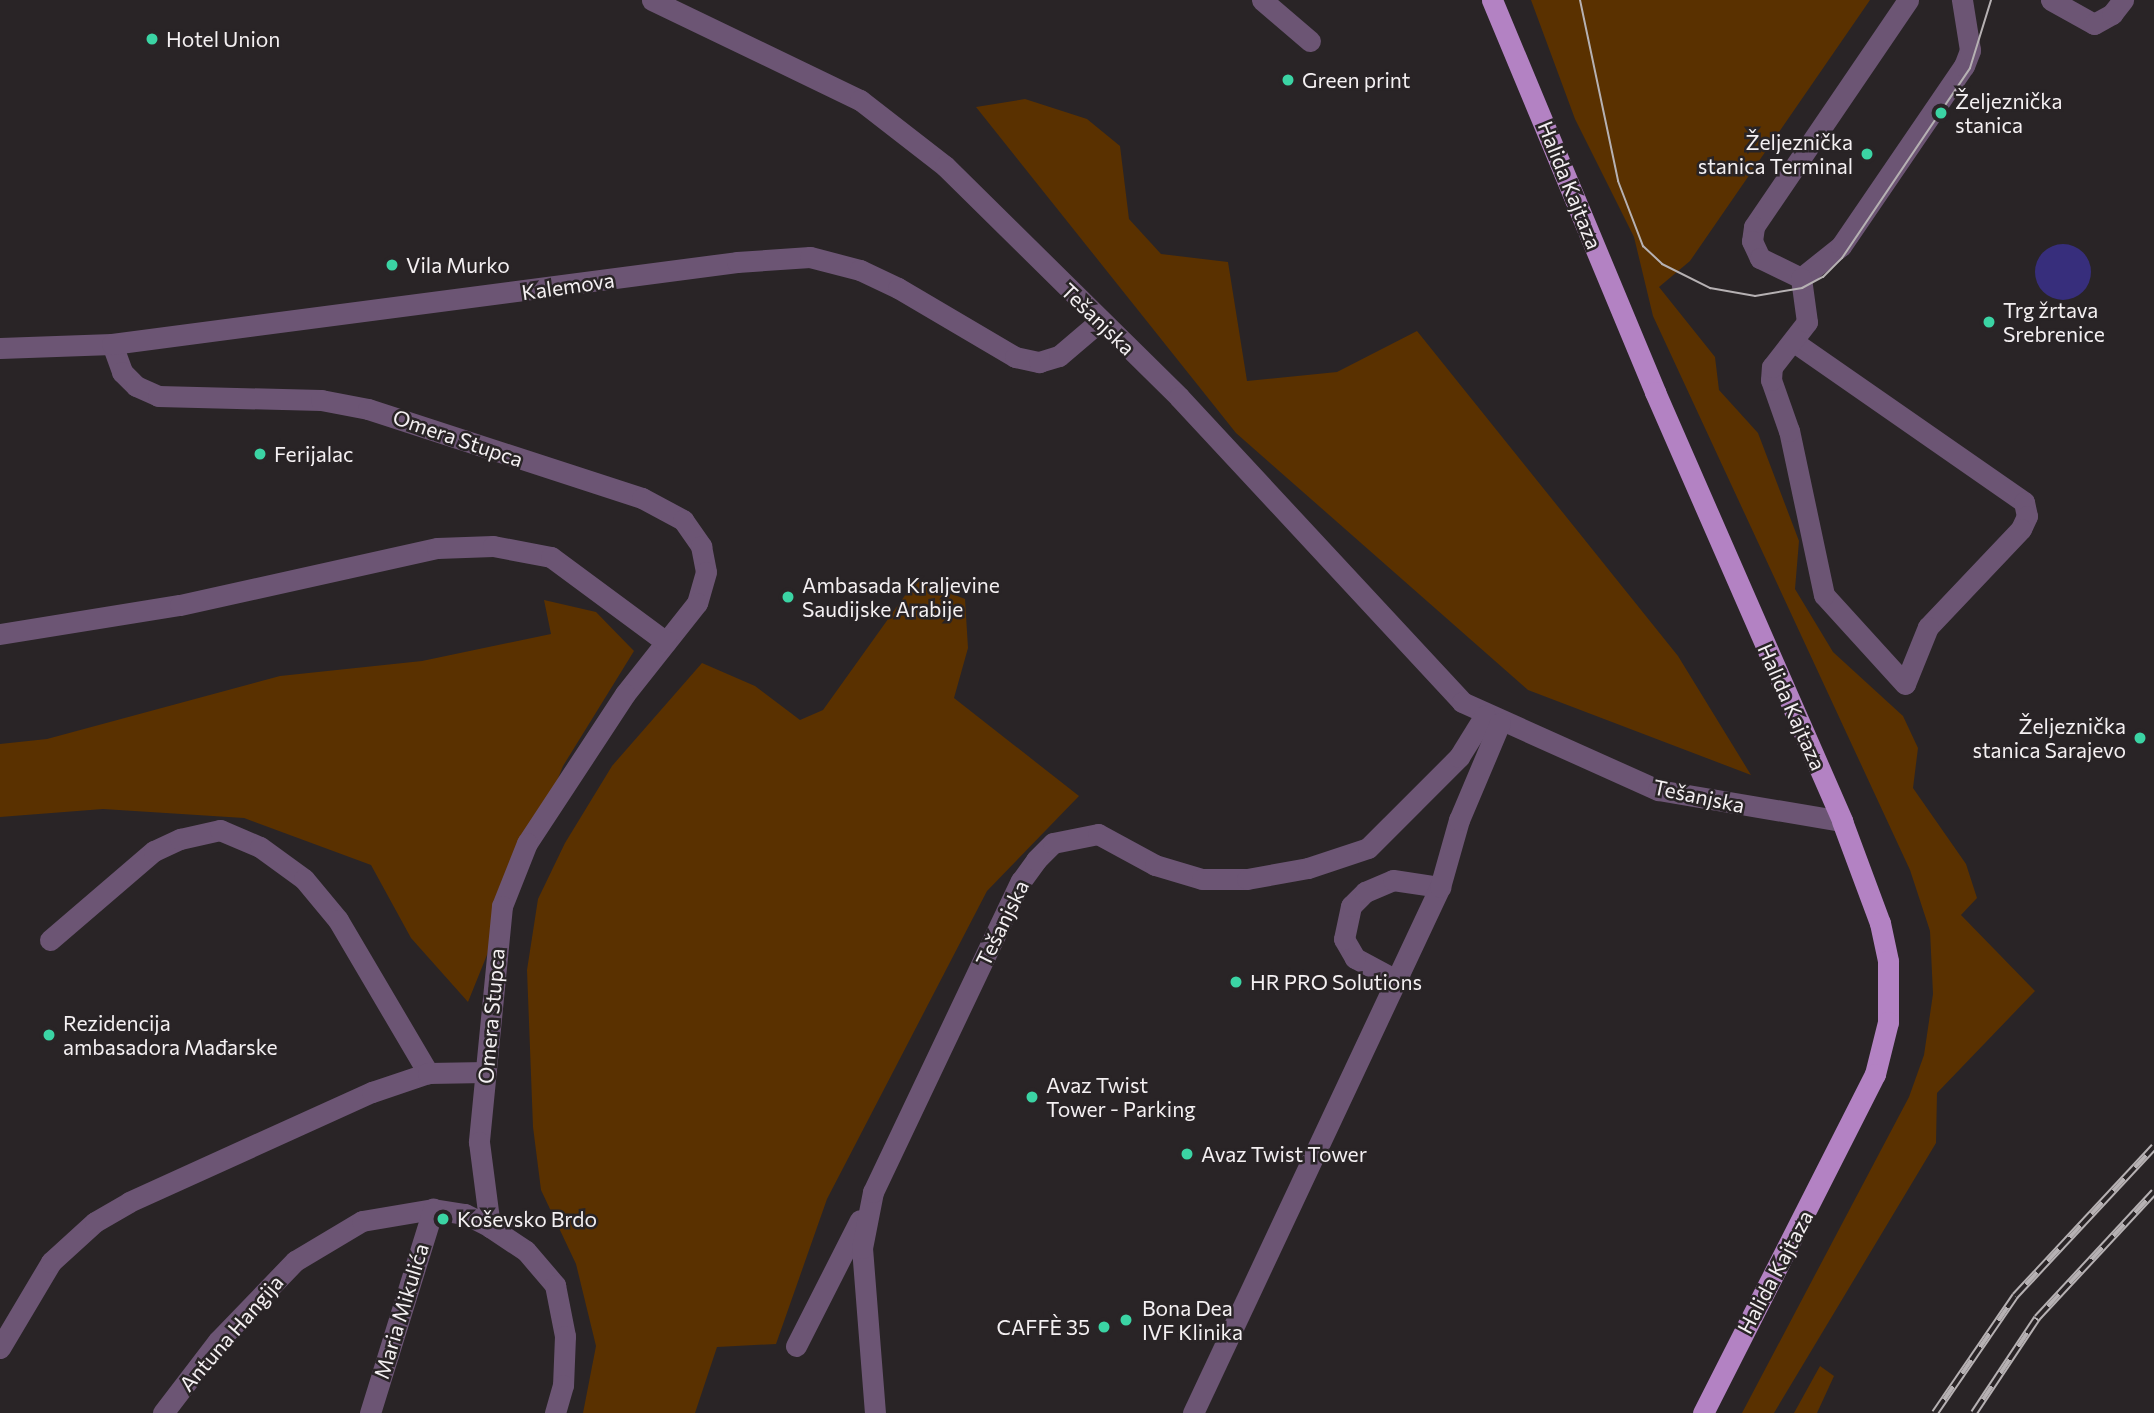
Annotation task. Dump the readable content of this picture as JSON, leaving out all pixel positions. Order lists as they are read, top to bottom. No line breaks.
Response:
{"streets":{"main road":["Halida Kajtaza"],"street":["Kalemova","Tešanjska","Omera Stupca","Maria Mikulića","Antuna Hangija"]},"crossings":[["Halida Kajtaza","Tešanjska"],["Kalemova","Tešanjska"],["Kalemova","Omera Stupca"],["Omera Stupca","Antuna Hangija"],["Maria Mikulića","Antuna Hangija"]],"places":["Hotel Union","Green print","Željeznička stanica","Željeznička stanica Terminal","Vila Murko","Trg žrtava Srebrenice","Ferijalac","Ambasada Kraljevine Saudijske Arabije","Željeznička stanica Sarajevo","HR PRO Solutions","Rezidencija ambasadora Mađarske","Avaz Twist Tower - Parking","Avaz Twist Tower","Koševsko Brdo","Bona Dea IVF Klinika","CAFFÈ 35"]}
